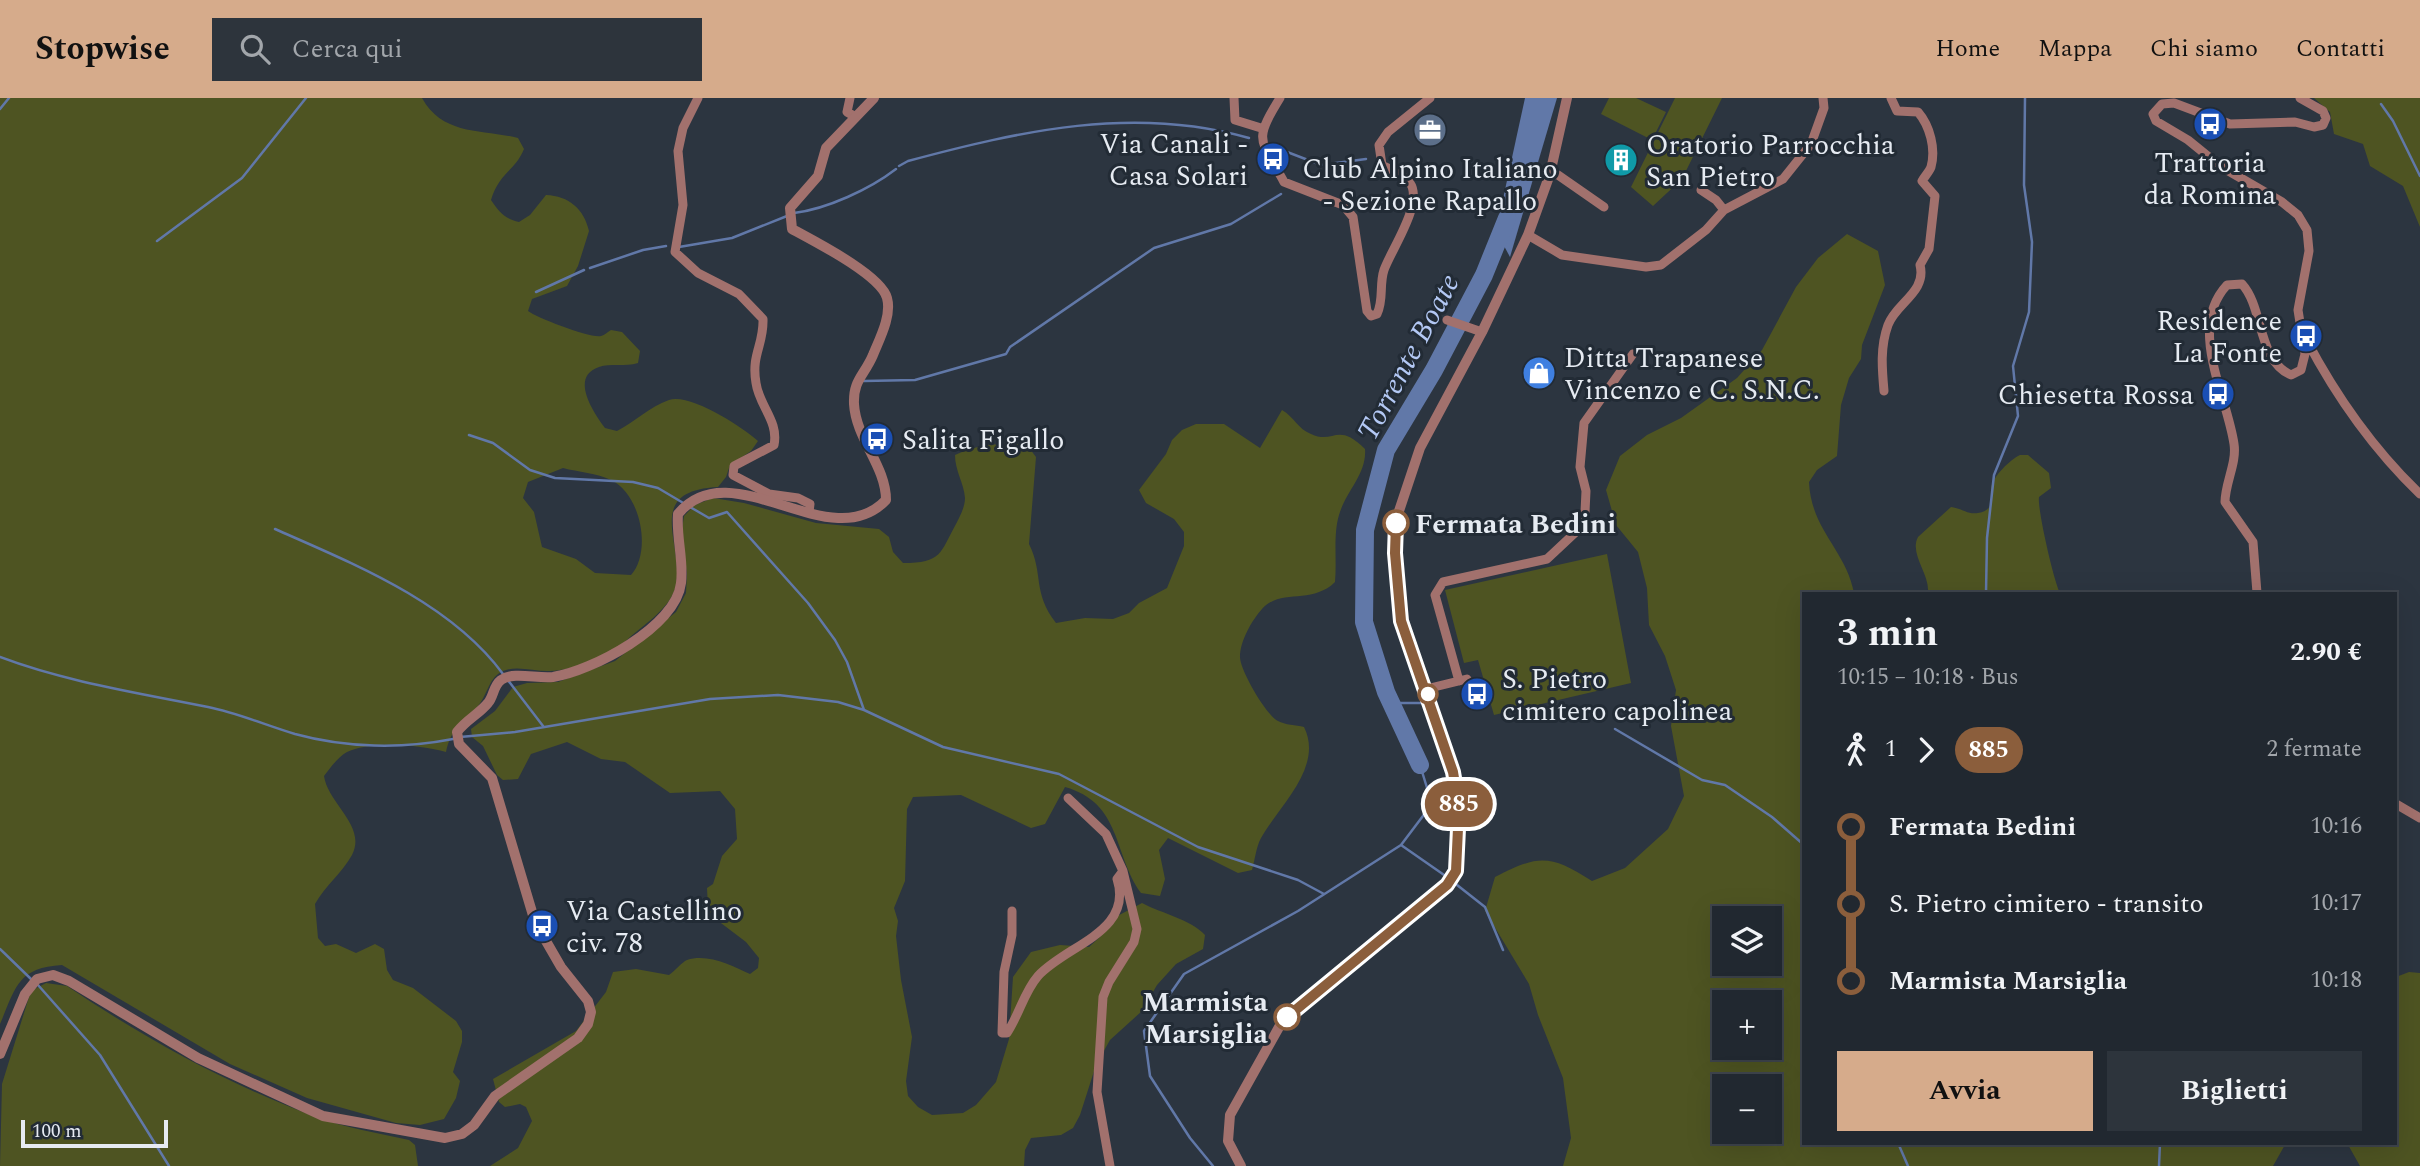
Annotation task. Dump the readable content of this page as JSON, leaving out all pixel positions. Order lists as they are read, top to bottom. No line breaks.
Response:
{"water":["Torrente Boate"],"places":{"bus stop":["Trattoria da Romina","Via Canali - Casa Solari","Residence La Fonte","Chiesetta Rossa","Salita Figallo","S. Pietro cimitero capolinea","Via Castellino civ. 78"],"office":["Club Alpino Italiano - Sezione Rapallo"],"building":["Oratorio Parrocchia San Pietro"],"shop":["Ditta Trapanese Vincenzo e C. S.N.C."],"other":["Fermata Bedini","Marmista Marsiglia"]},"lines":["bus line 885"],"scale_bar":"100 m","page":{"header":"Stopwise","search":"Cerca qui","nav":["Home","Mappa","Chi siamo","Contatti"],"on_map":"885","heading":["3 min","10:15 – 10:18 · Bus","2.90 €"],"legs":["1","885","2 fermate"],"list":[{"name":"Fermata Bedini","value":"10:16"},{"name":"S. Pietro cimitero - transito","value":"10:17"},{"name":"Marmista Marsiglia","value":"10:18"}],"map_buttons":["+","−"],"buttons":["Avvia","Biglietti"],"scale":"100 m"}}
